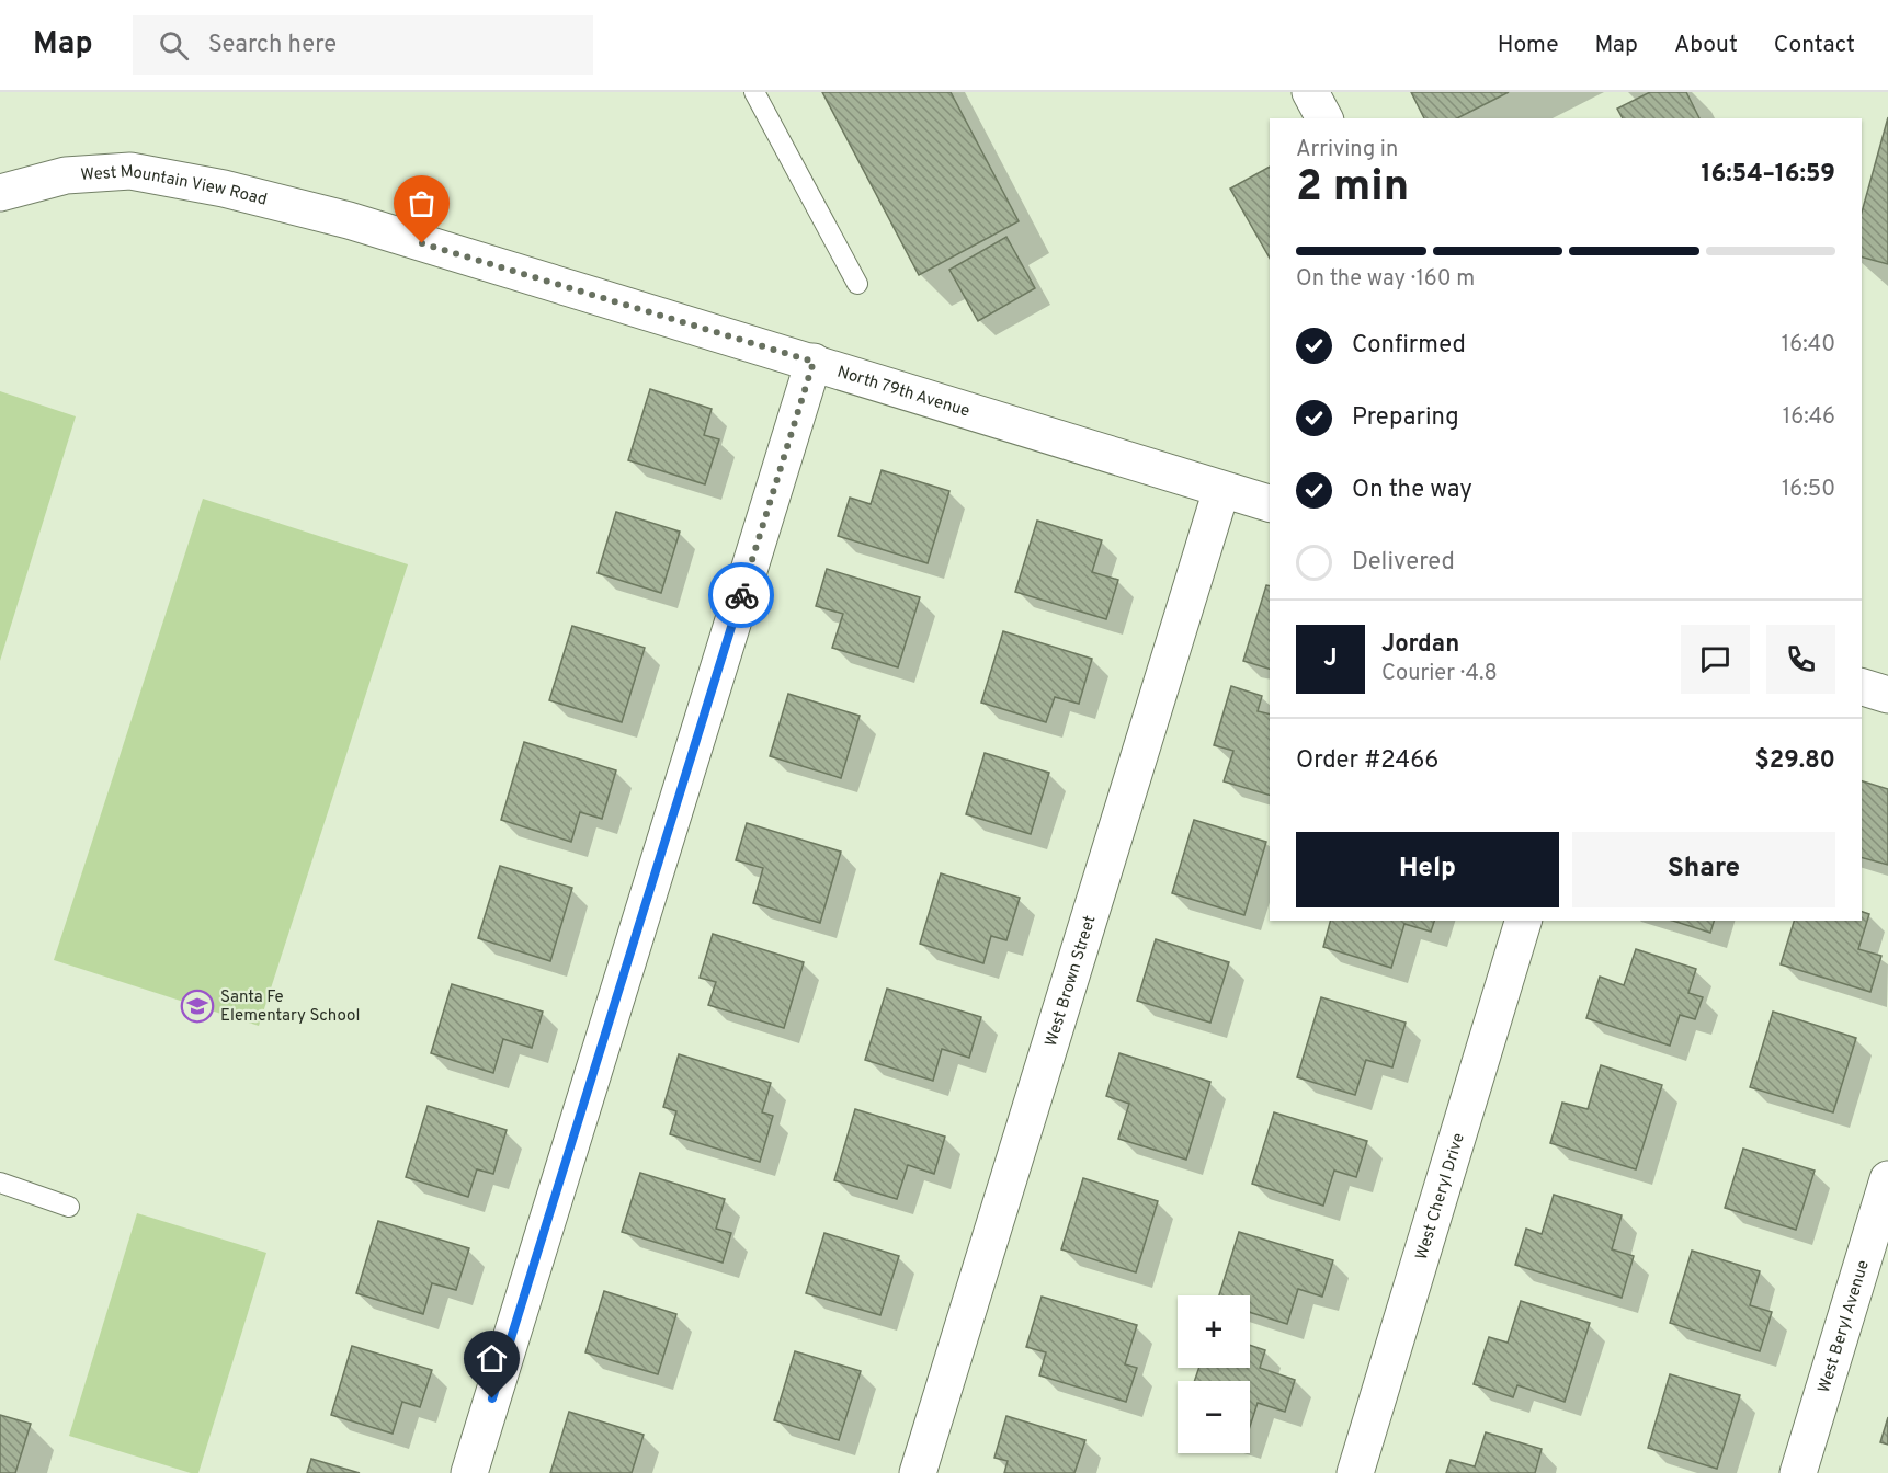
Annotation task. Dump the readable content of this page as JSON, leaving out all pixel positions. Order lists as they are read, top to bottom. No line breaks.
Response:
{"streets":{"street":["West Mountain View Road","North 79th Avenue","West Brown Street","West Cheryl Drive","West Beryl Avenue"]},"crossings":[["West Mountain View Road","North 79th Avenue"],["North 79th Avenue","West Brown Street"]],"places":{"school or university":["Santa Fe Elementary School"]},"page":{"header":"Map","search":"Search here","nav":["Home","Map","About","Contact"],"heading":["2 min","Arriving in","16:54–16:59"],"panel":["Jordan","Courier · 4.8","Order #2466","$29.80"],"bar":"On the way · 160 m","list":[["Confirmed","16:40"],["Preparing","16:46"],["On the way","16:50"],"Delivered"],"round":"J","buttons":["Help","Share"],"map_buttons":["+","−"]}}
